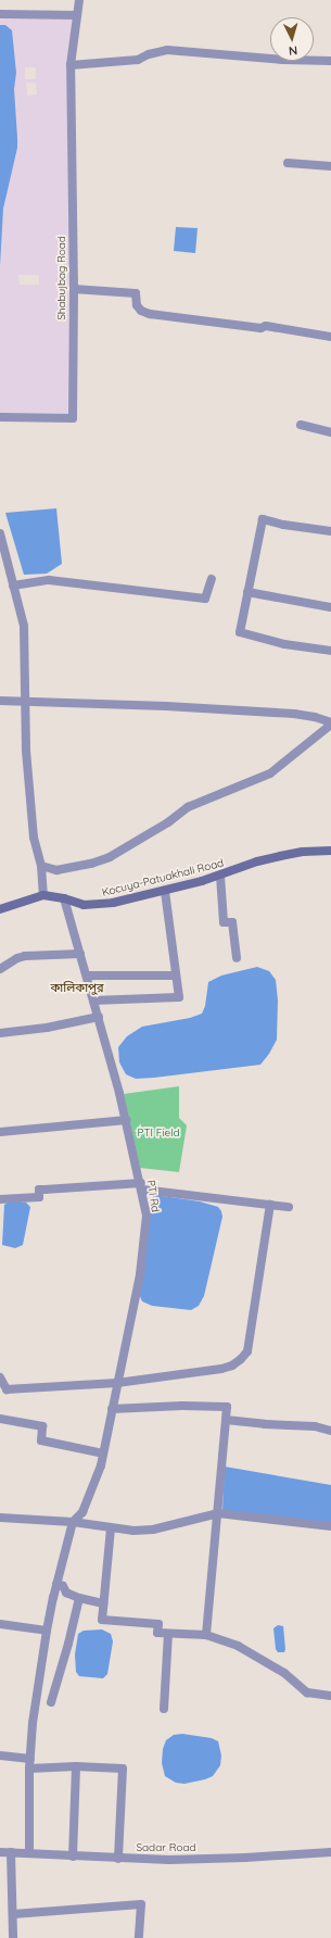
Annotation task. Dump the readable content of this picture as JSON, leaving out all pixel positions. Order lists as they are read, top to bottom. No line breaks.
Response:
{"streets":{"main road":["Kocuya-Patuakhali Road"],"street":["Shabujbag Road","PTI Rd","Sadar Road"]},"crossings":[["Kocuya-Patuakhali Road","PTI Rd"]],"districts":["কালিকাপুর"],"parks":["PTI Field"],"north":"bottom"}
